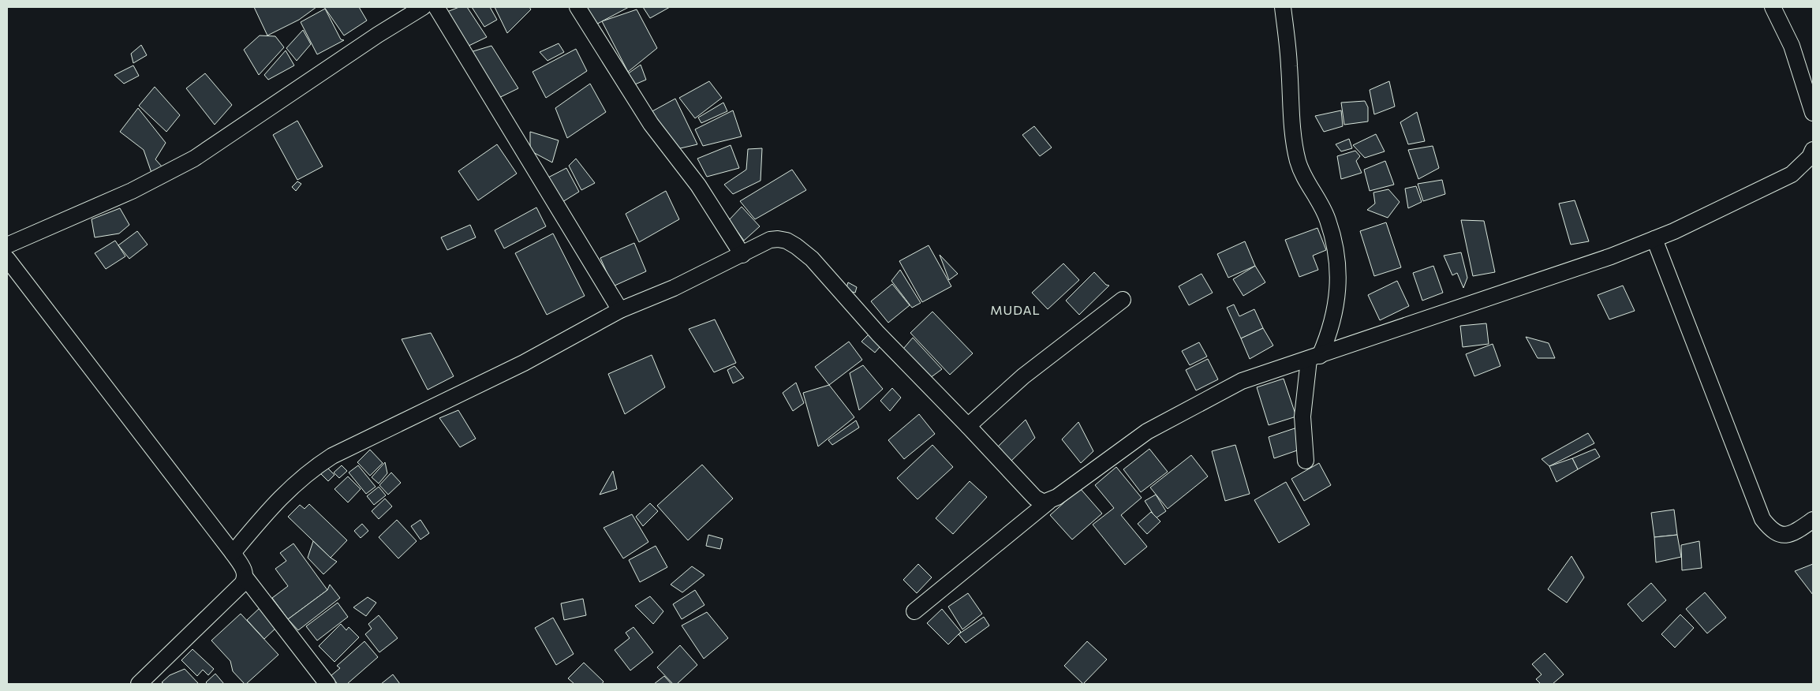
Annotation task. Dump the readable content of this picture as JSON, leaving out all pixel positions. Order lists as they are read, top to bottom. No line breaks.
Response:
{"districts":["MUDAL"]}
